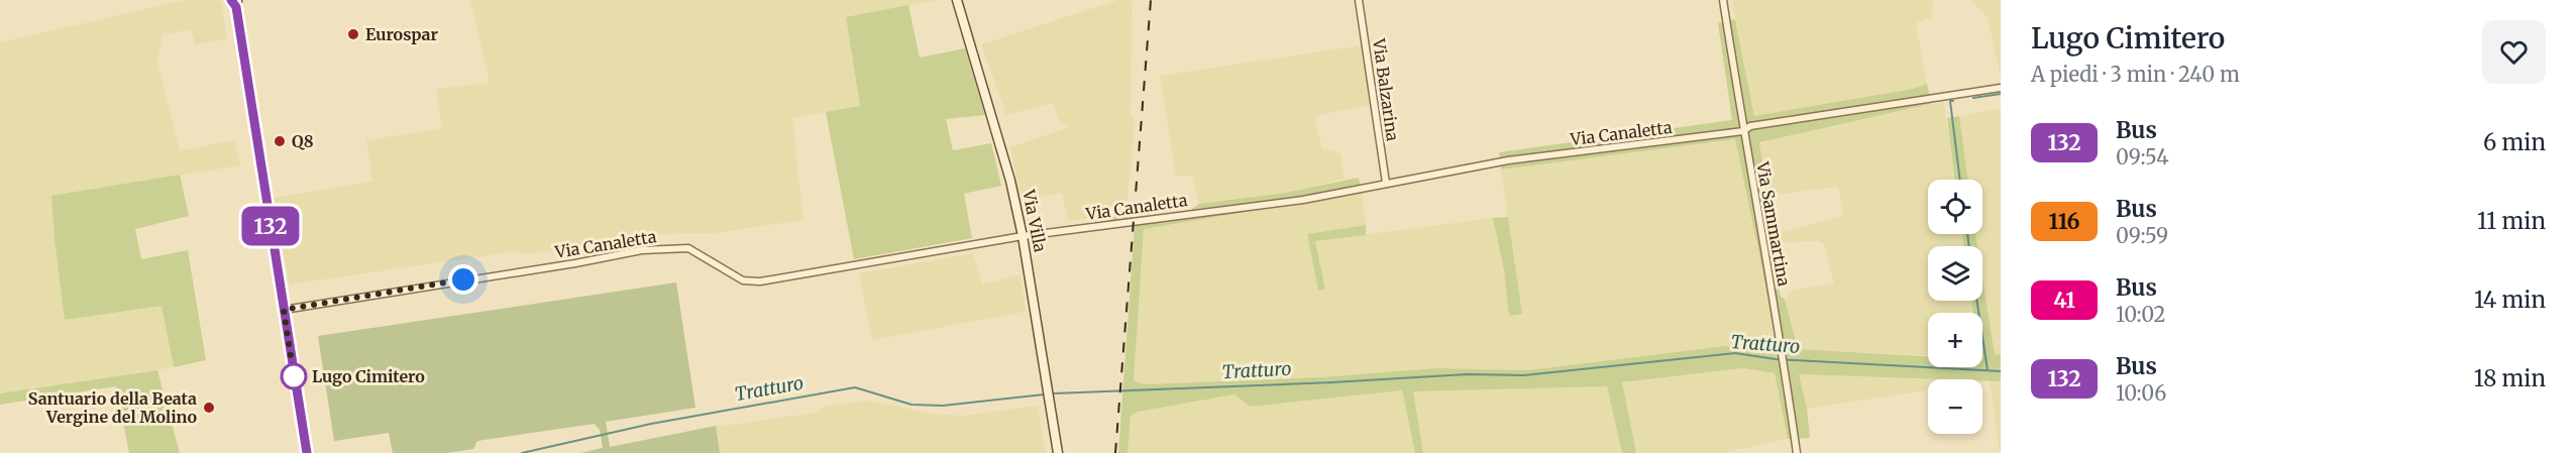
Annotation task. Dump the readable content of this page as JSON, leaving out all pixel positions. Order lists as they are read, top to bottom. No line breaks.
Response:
{"streets":{"street":["Via Balzarina","Via Canaletta","Via Villa","Via Sammartina"]},"crossings":[["Via Balzarina","Via Canaletta"],["Via Canaletta","Via Villa"],["Via Canaletta","Via Sammartina"]],"water":["Tratturo"],"places":["Eurospar","Q8","Lugo Cimitero","Santuario della Beata Vergine del Molino"],"lines":["bus line 132"],"page":{"on_map":"132","heading":["Lugo Cimitero","A piedi · 3 min · 240 m"],"list":[{"mark":"132","name":"Bus","note":"09:54","value":"6 min"},{"mark":"116","name":"Bus","note":"09:59","value":"11 min"},{"mark":"41","name":"Bus","note":"10:02","value":"14 min"},{"mark":"132","name":"Bus","note":"10:06","value":"18 min"}],"map_buttons":["+","−"]}}
